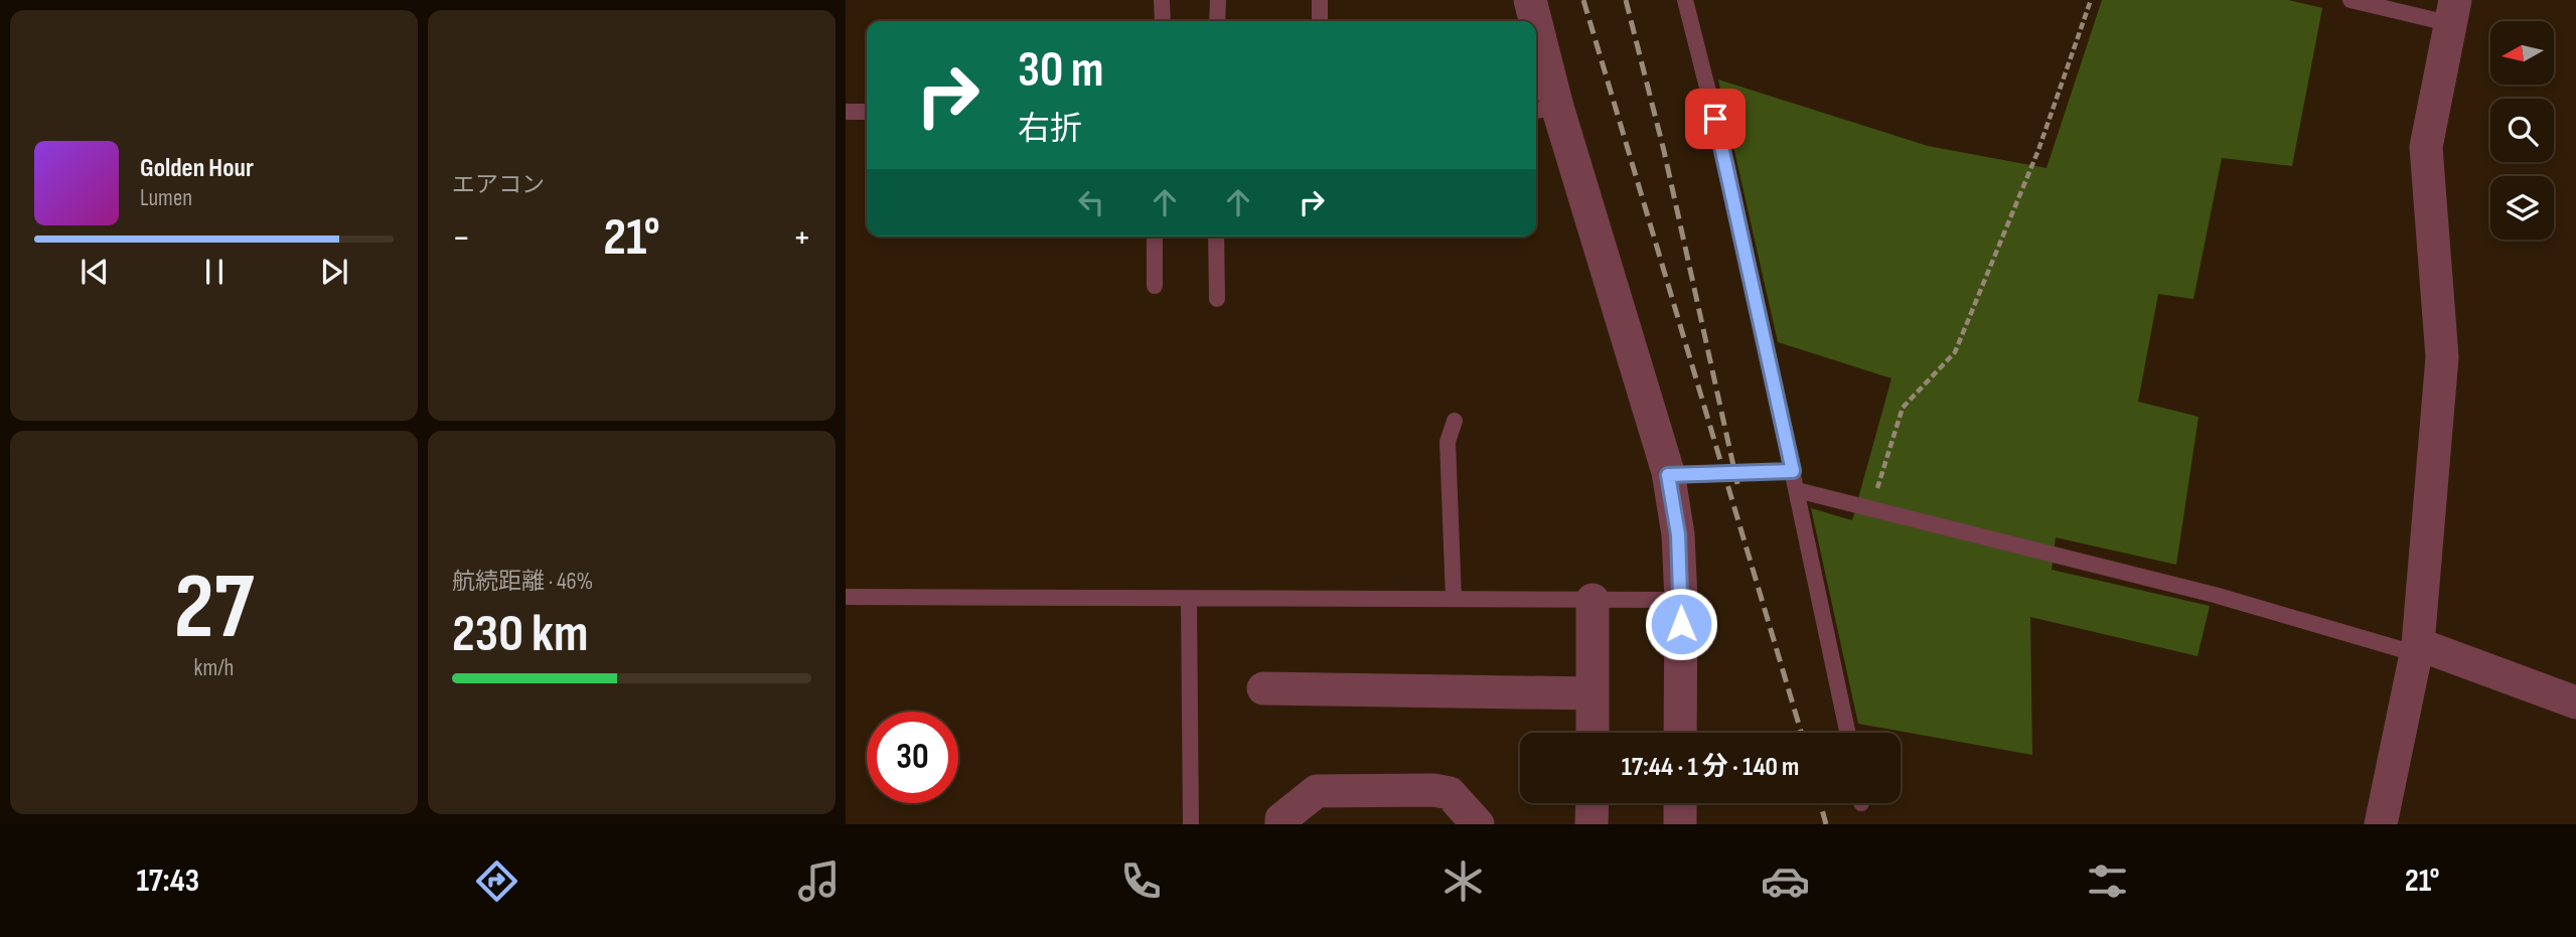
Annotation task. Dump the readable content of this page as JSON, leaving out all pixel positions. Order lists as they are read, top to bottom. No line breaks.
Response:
{"north":"left","page":{"tile":["エアコン",["27","km/h"],["航続距離 · 46%","230 km"]],"turn":["30 m","右折"],"song":["Golden Hour","Lumen"],"heat":["−","21°","+"],"limit":"30","trip":"17:44 · 1 分 · 140 m","tabs":["17:43","21°"]}}
